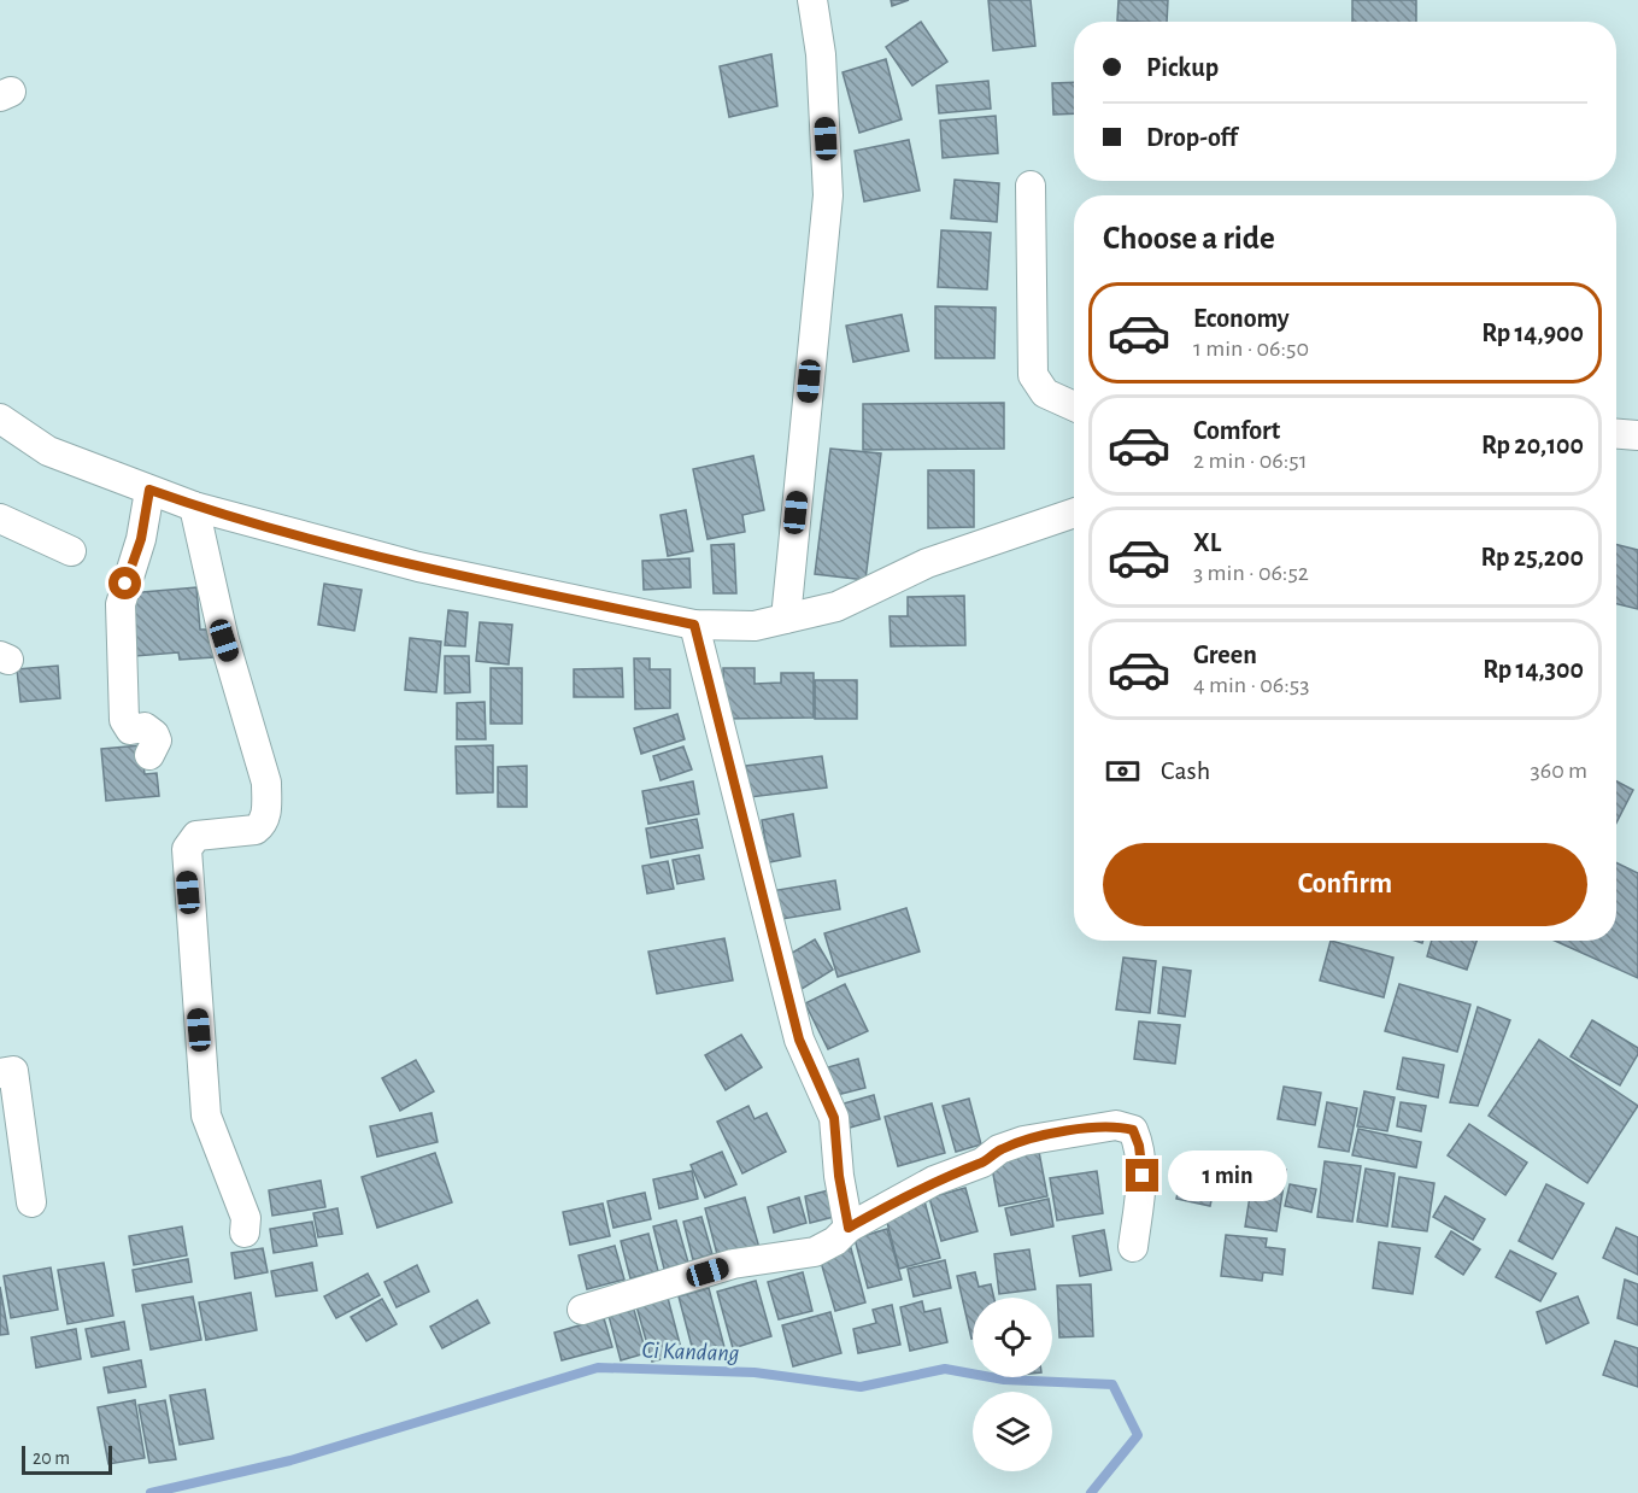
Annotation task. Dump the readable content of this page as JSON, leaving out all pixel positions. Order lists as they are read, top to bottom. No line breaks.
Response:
{"water":["Ci Kandang"],"scale_bar":"20 m","page":{"banner":["Pickup","Drop-off"],"heading":"Choose a ride","list":[{"name":"Economy","note":"1 min · 06:50","value":"Rp 14,900"},{"name":"Comfort","note":"2 min · 06:51","value":"Rp 20,100"},{"name":"XL","note":"3 min · 06:52","value":"Rp 25,200"},{"name":"Green","note":"4 min · 06:53","value":"Rp 14,300"}],"pay":["Cash","360 m"],"buttons":"Confirm","bubble":"1 min","scale":"20 m"}}
